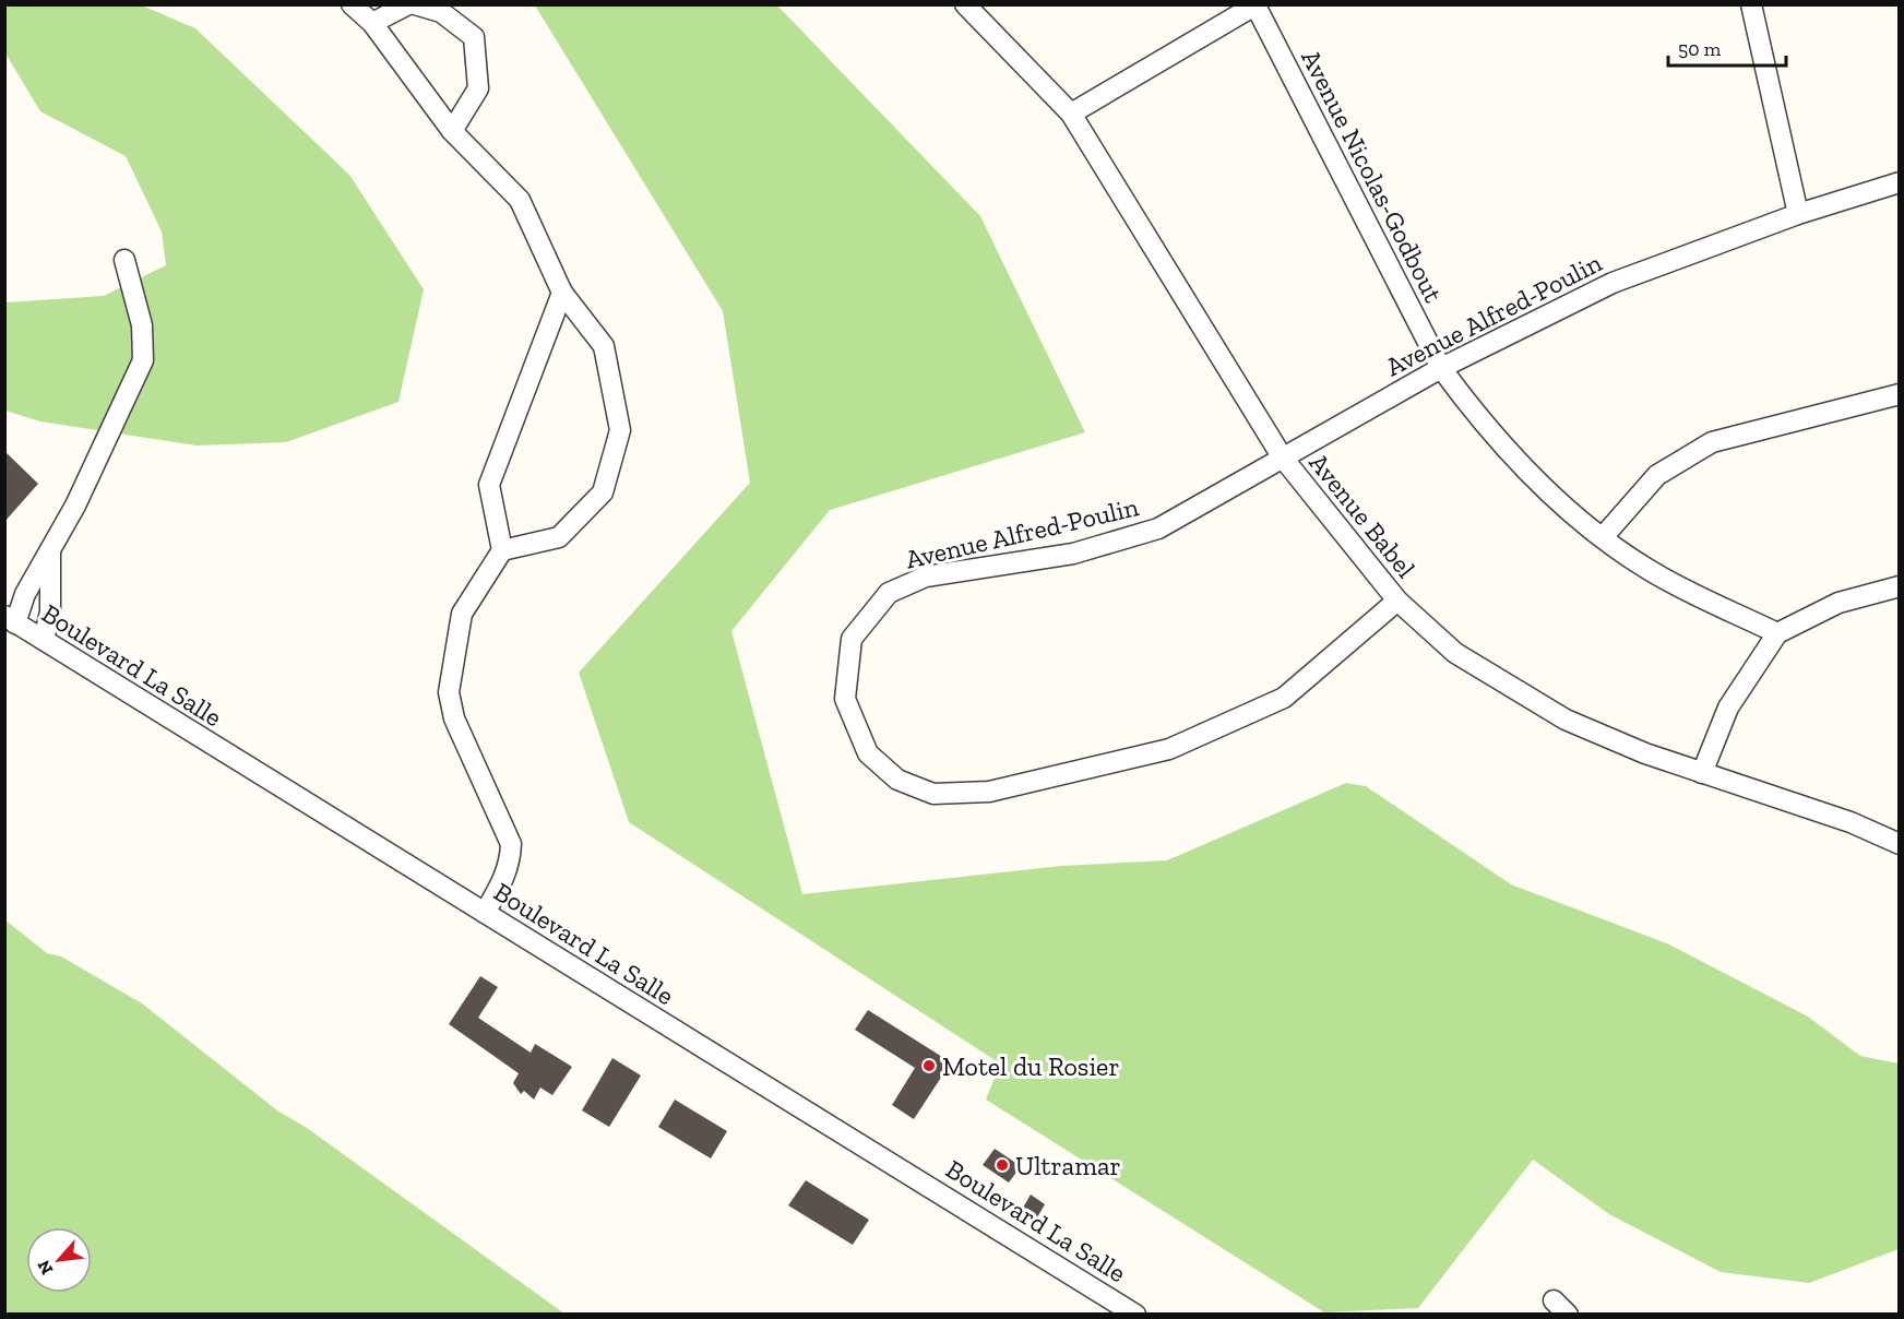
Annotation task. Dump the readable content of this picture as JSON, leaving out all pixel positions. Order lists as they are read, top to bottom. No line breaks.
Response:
{"streets":{"street":["Avenue Nicolas-Godbout","Avenue Alfred-Poulin","Avenue Babel","Boulevard La Salle"]},"crossings":[["Avenue Nicolas-Godbout","Avenue Alfred-Poulin"],["Avenue Alfred-Poulin","Avenue Babel"]],"places":["Motel du Rosier","Ultramar"],"scale_bar":"50 m","north":"bottom left"}
